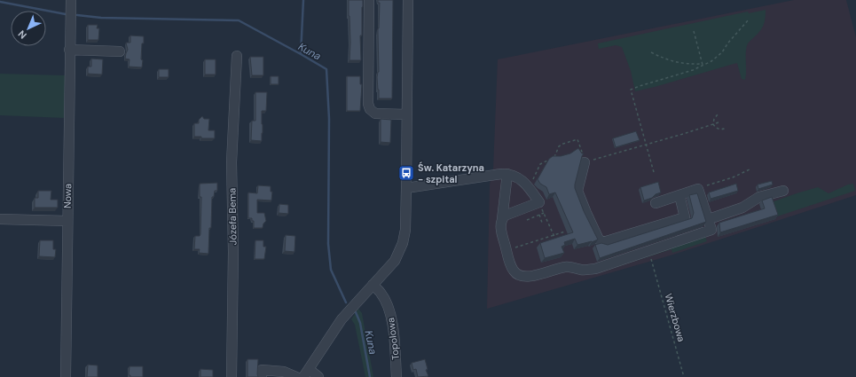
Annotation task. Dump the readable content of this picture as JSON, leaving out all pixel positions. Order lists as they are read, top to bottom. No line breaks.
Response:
{"streets":{"street":["Nowa","Józefa Bema","Topolowa"],"path":["Wierzbowa"]},"water":["Kuna"],"places":{"bus stop":["Św. Katarzyna - szpital"]},"north":"bottom left"}
